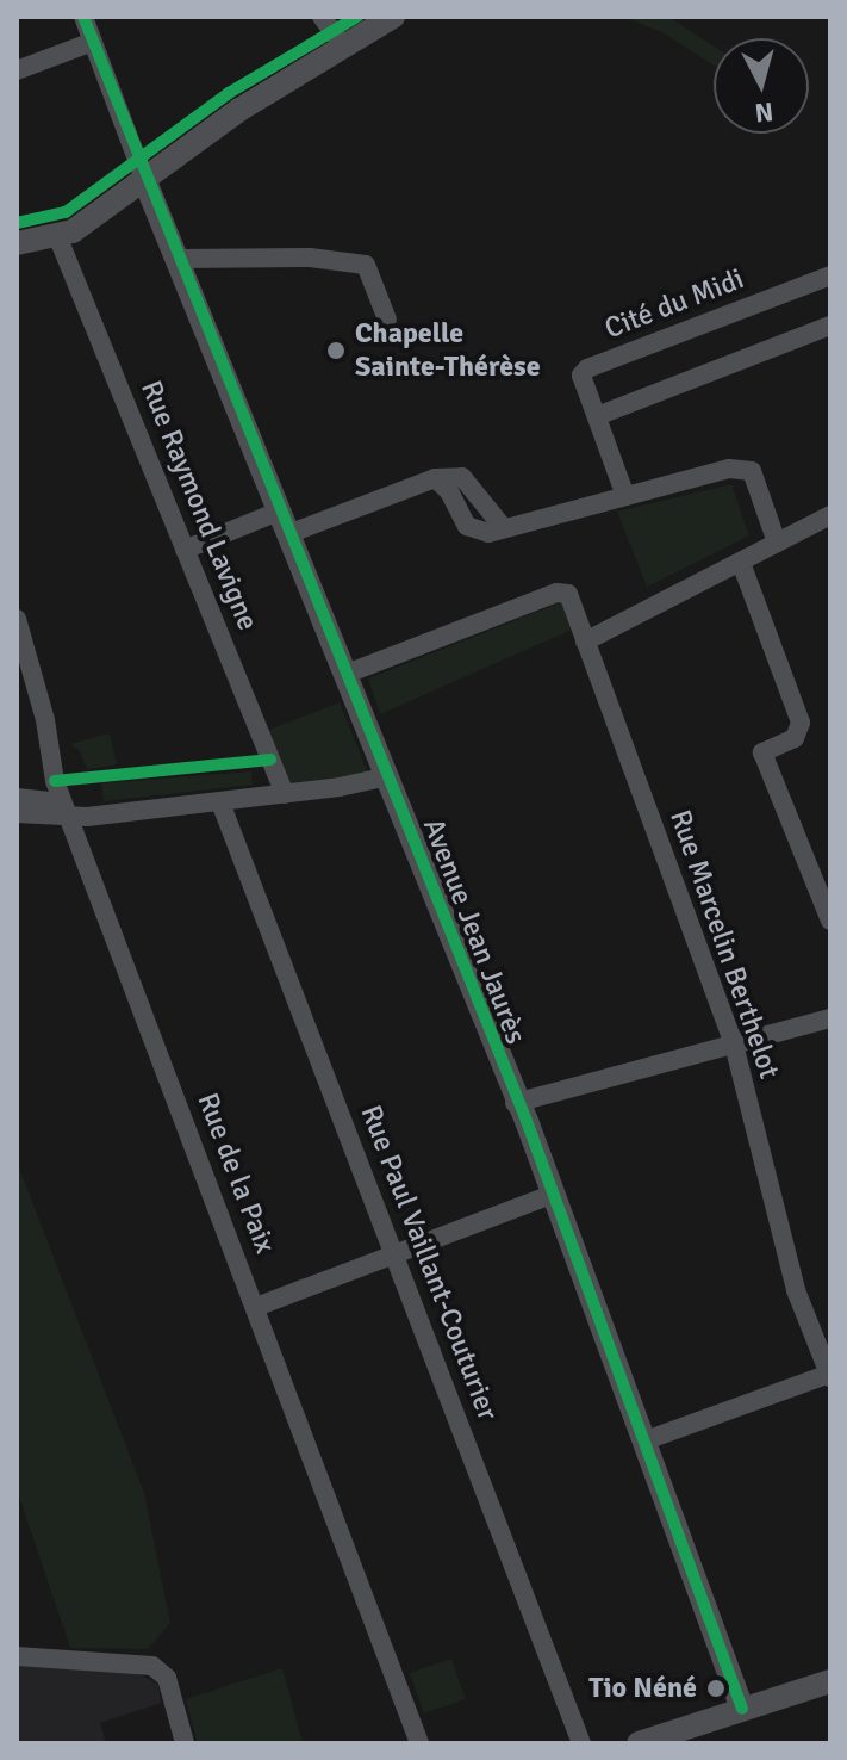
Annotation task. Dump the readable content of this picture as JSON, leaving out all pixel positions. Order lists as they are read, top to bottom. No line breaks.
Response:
{"streets":{"street":["Cité du Midi","Rue Raymond Lavigne","Avenue Jean Jaurès","Rue Marcelin Berthelot","Rue de la Paix","Rue Paul Vaillant-Couturier"]},"crossings":[["Avenue Jean Jaurès","Rue Marcelin Berthelot"]],"places":["Chapelle Sainte-Thérèse","Tio Néné"],"north":"bottom"}
